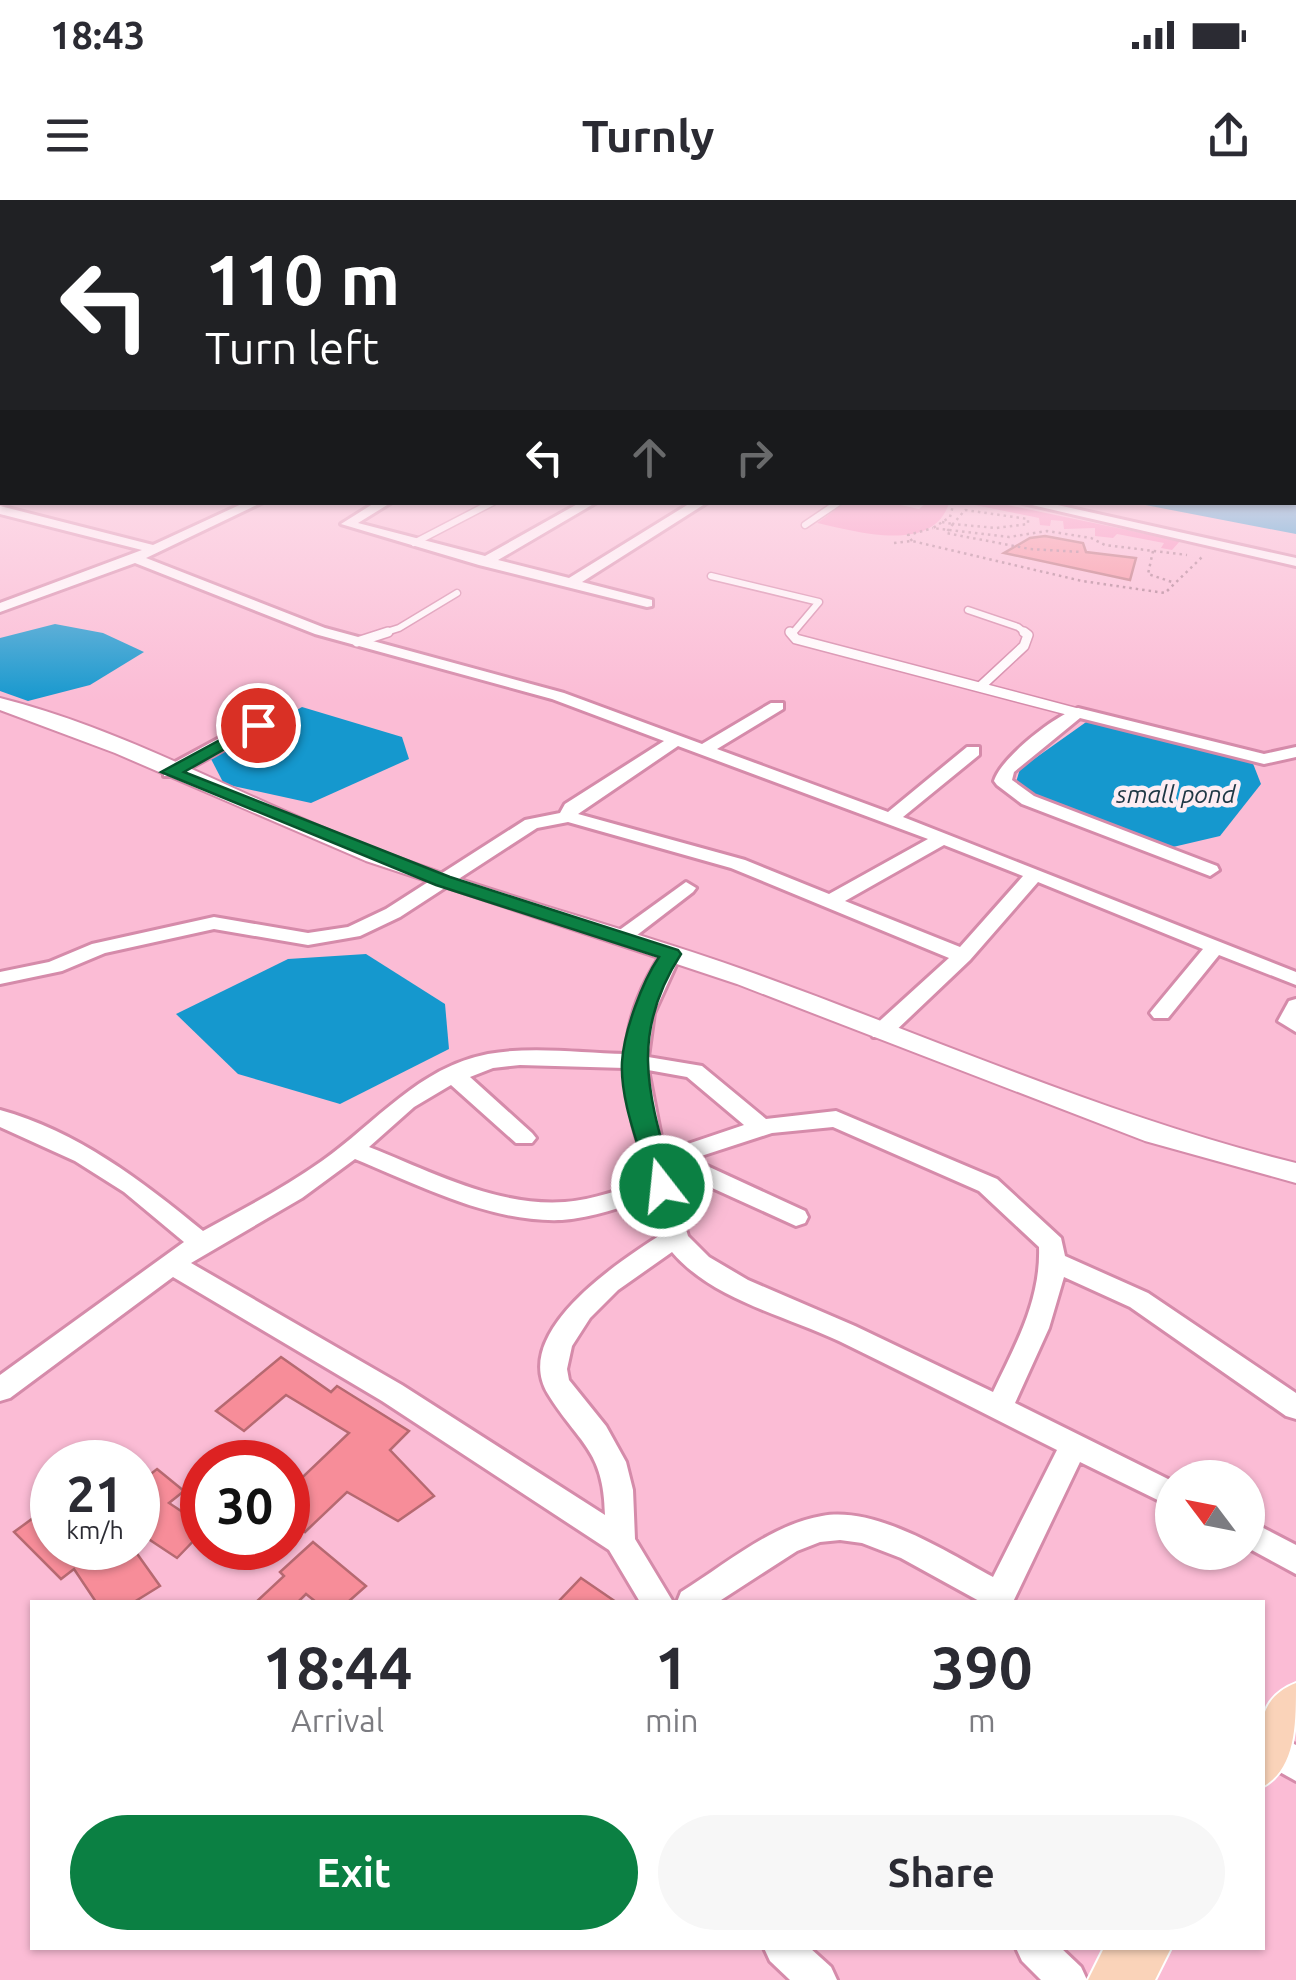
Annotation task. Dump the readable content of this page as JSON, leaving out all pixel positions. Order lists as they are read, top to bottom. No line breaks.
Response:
{"water":["small pond"],"north":"top left","page":{"status":"18:43","header":"Turnly","turn":["110 m","Turn left"],"speed":"21 km/h","limit":"30","eta":["18:44","Arrival","1","min","390","m"],"buttons":["Exit","Share"]}}
